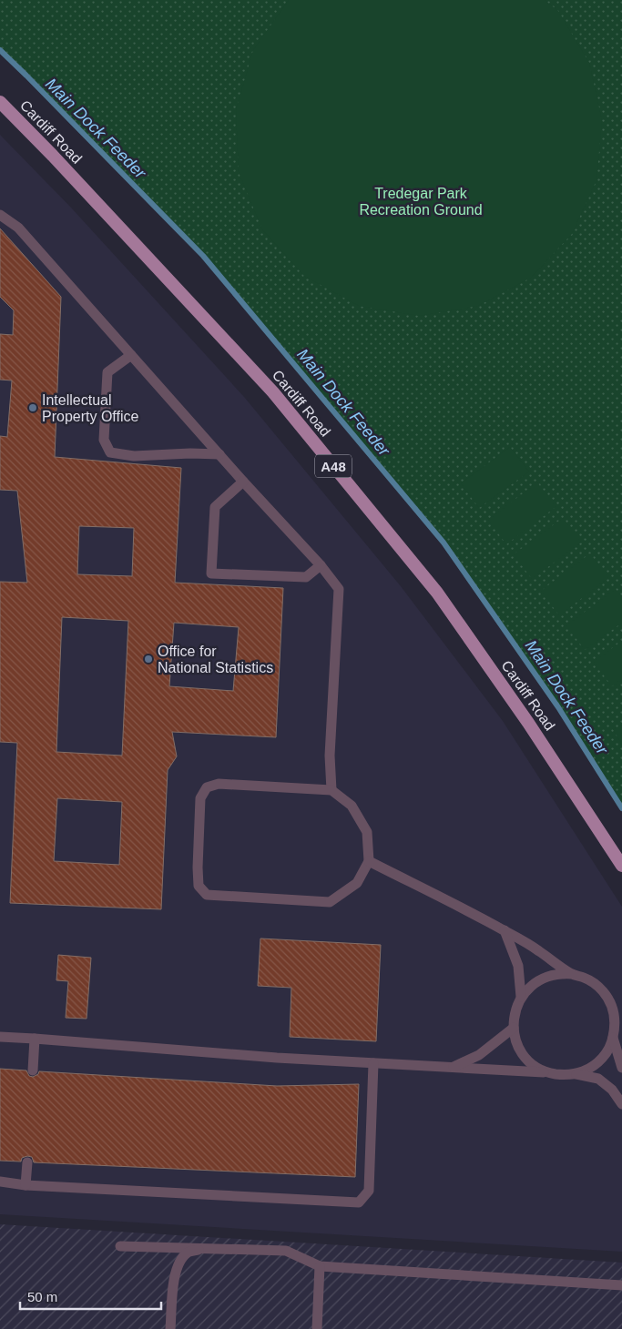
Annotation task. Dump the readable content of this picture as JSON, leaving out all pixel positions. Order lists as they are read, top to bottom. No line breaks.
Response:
{"streets":{"main road":["Cardiff Road","A48"]},"water":["Main Dock Feeder"],"parks":["Tredegar Park Recreation Ground"],"places":["Intellectual Property Office","Office for National Statistics"],"scale_bar":"50 m"}
